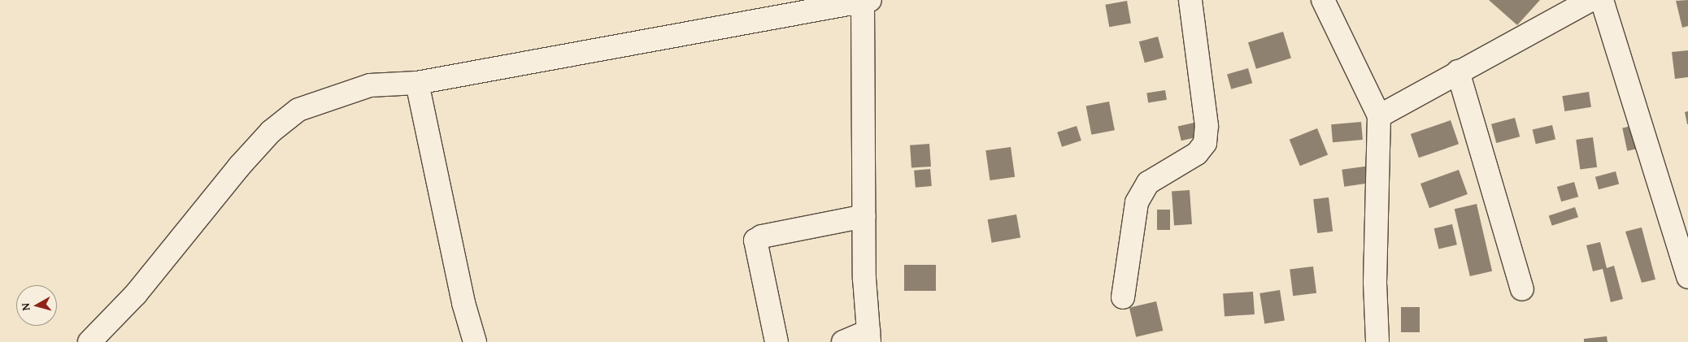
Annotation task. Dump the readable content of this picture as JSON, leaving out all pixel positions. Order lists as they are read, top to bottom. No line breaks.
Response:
{"north":"left"}
